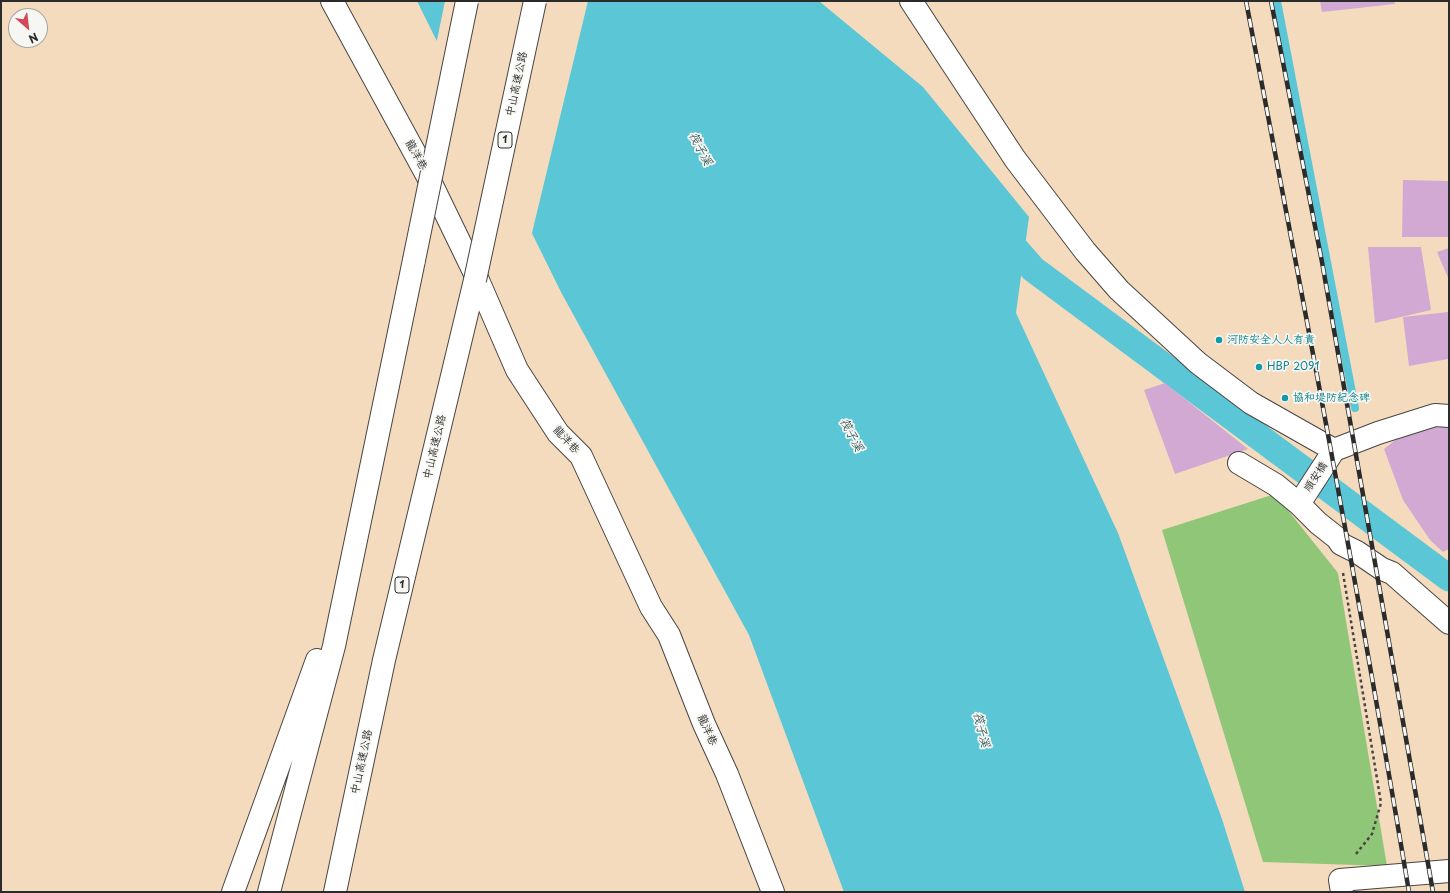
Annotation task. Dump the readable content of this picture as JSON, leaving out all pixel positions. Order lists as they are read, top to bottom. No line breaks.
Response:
{"streets":{"main road":["中山高速公路","1","龍洋巷","順安橋"]},"water":["筏子溪"],"places":["河防安全人人有責","HBP 2091","協和堤防紀念碑"],"north":"bottom right"}
